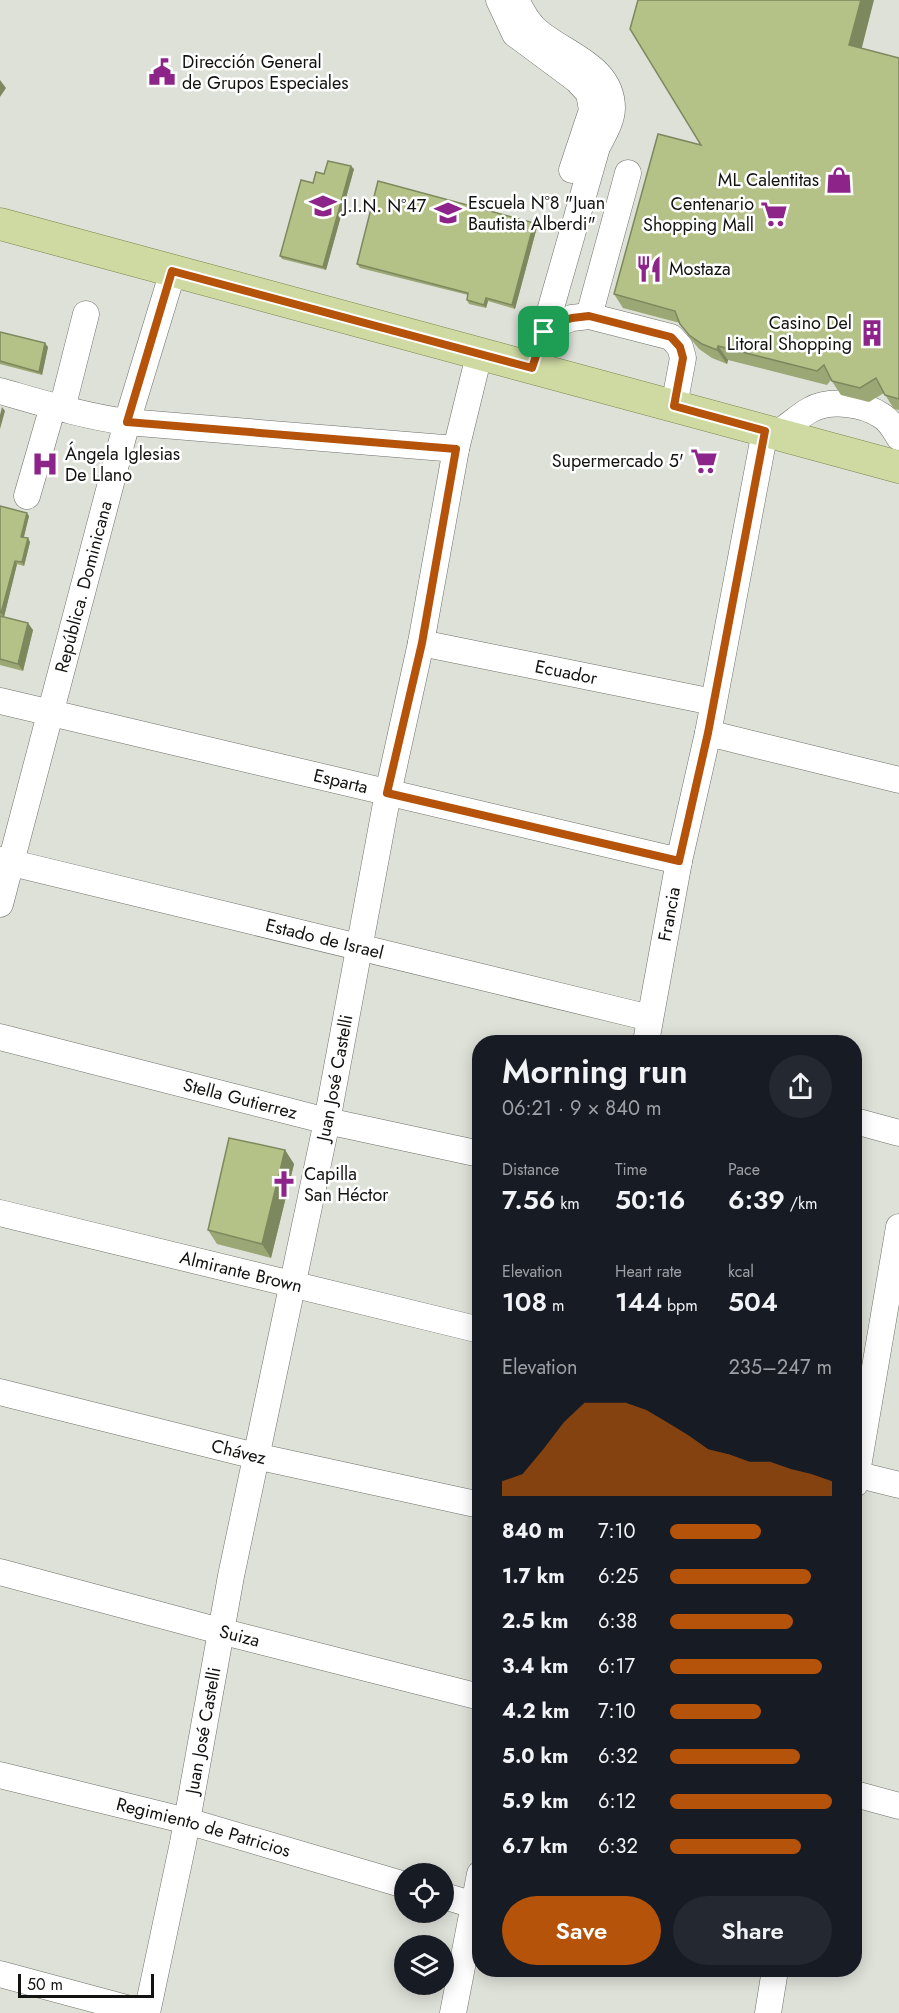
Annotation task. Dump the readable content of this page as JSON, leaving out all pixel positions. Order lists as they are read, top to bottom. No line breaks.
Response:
{"streets":{"street":["República. Dominicana","Ecuador","Esparta","Francia","Estado de Israel","Juan José Castelli","Stella Gutierrez","Almirante Brown","Chávez","Suiza","Regimiento de Patricios"]},"crossings":[["República. Dominicana","Esparta"],["República. Dominicana","Estado de Israel"],["Ecuador","Francia"],["Ecuador","Juan José Castelli"],["Esparta","Francia"],["Esparta","Juan José Castelli"],["Francia","Estado de Israel"],["Estado de Israel","Juan José Castelli"],["Juan José Castelli","Stella Gutierrez"],["Juan José Castelli","Almirante Brown"],["Juan José Castelli","Chávez"],["Juan José Castelli","Suiza"],["Juan José Castelli","Regimiento de Patricios"]],"places":{"public building":["Dirección General de Grupos Especiales"],"shop":["ML Calentitas"],"school or university":["J.I.N. Nº47","Escuela Nº8 \"Juan Bautista Alberdi\""],"supermarket":["Centenario Shopping Mall","Supermercado 5'"],"restaurant":["Mostaza"],"building":["Casino Del Litoral Shopping"],"hospital":["Ángela Iglesias De Llano"],"church":["Capilla San Héctor"]},"scale_bar":"50 m","page":{"heading":["Morning run","06:21 · 9 × 840 m"],"stats":[["Distance","7.56 km"],["Time","50:16"],["Pace","6:39 /km"],["Elevation","108 m"],["Heart rate","144 bpm"],["kcal","504"]],"chart":["Elevation","235–247 m"],"list":[{"name":"840 m","note":"7:10"},{"name":"1.7 km","note":"6:25"},{"name":"2.5 km","note":"6:38"},{"name":"3.4 km","note":"6:17"},{"name":"4.2 km","note":"7:10"},{"name":"5.0 km","note":"6:32"},{"name":"5.9 km","note":"6:12"},{"name":"6.7 km","note":"6:32"}],"buttons":["Save","Share"],"scale":"50 m"}}
